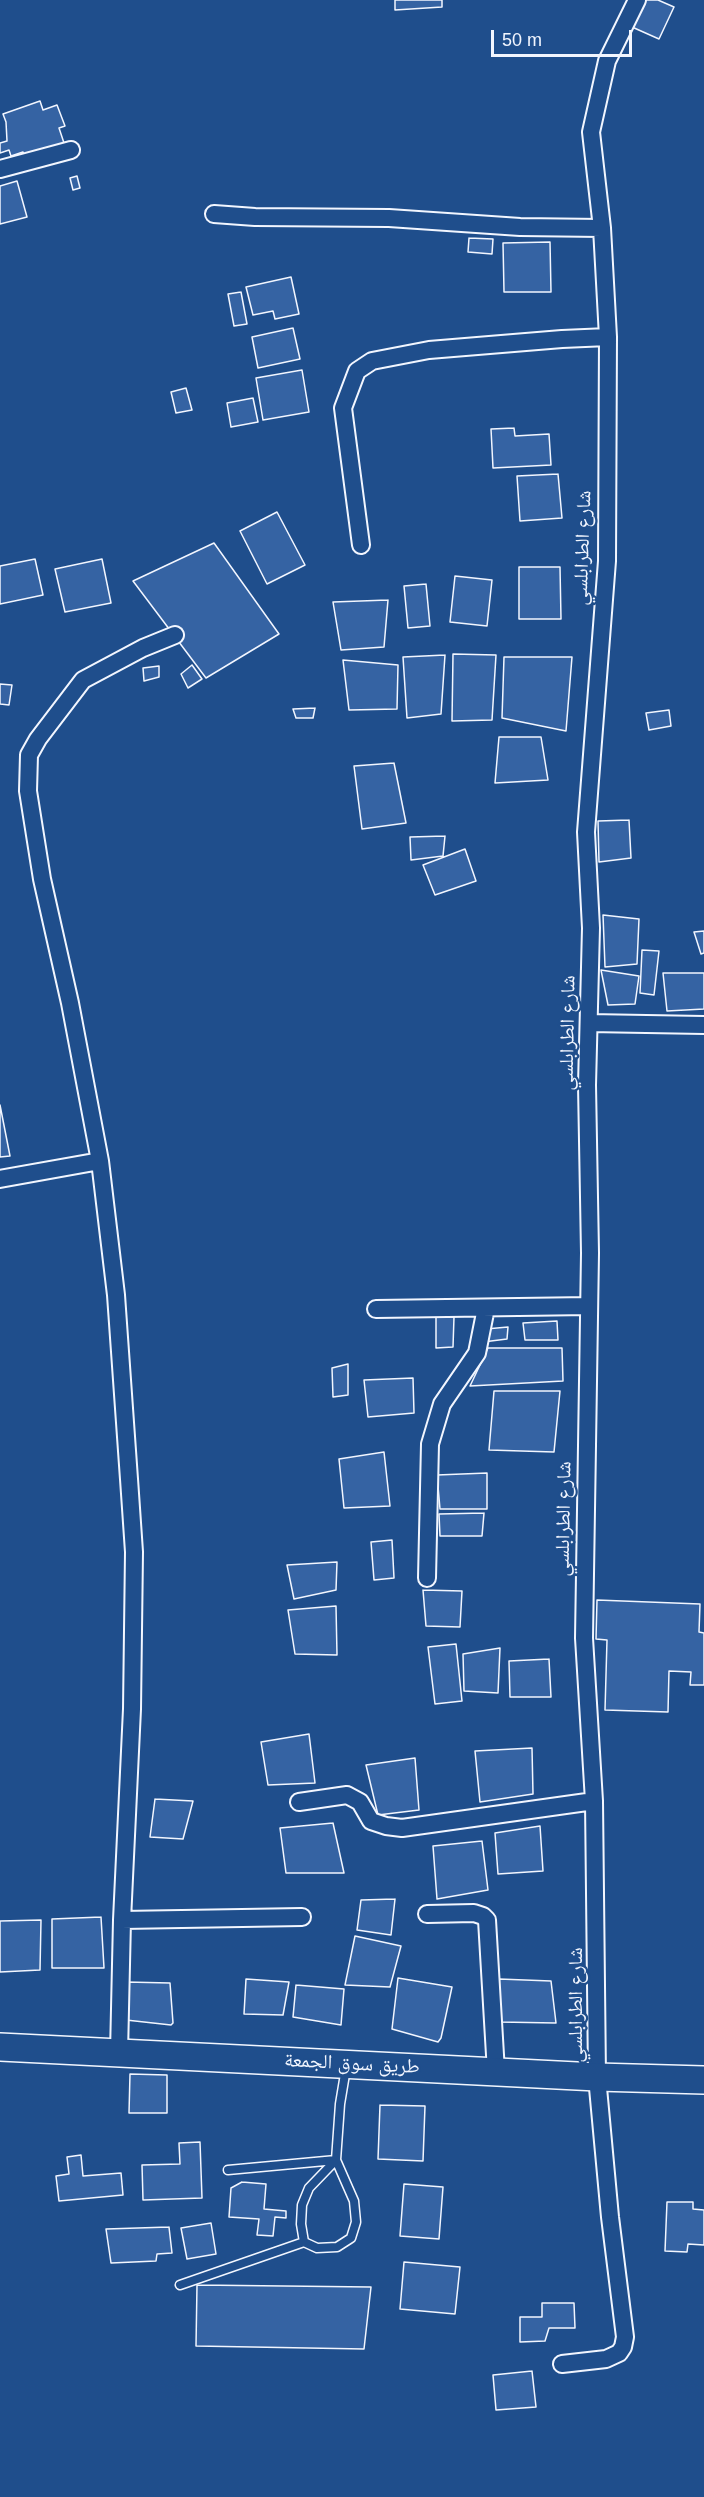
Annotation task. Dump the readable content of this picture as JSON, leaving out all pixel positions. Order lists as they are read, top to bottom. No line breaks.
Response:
{"streets":{"main road":["طريق سوق الجمعة"],"street":["شارع الطرابلسي"]},"crossings":[["شارع الطرابلسي","طريق سوق الجمعة"]],"scale_bar":"50 m"}
